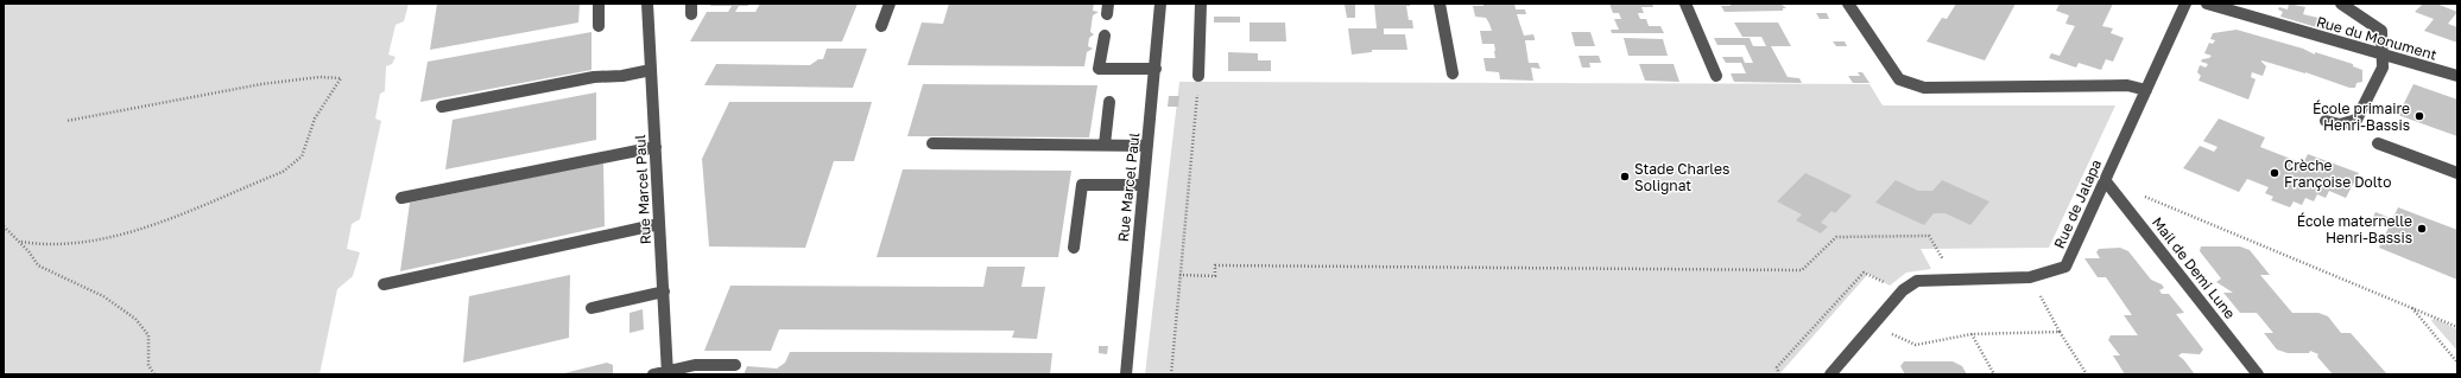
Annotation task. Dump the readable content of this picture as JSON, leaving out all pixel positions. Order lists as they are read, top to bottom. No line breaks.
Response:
{"streets":{"street":["Rue du Monument","Rue Marcel Paul","Rue de Jalapa","Mail de Demi Lune"]},"crossings":[["Rue de Jalapa","Mail de Demi Lune"]],"places":["École primaire Henri-Bassis","Crèche Françoise Dolto","Stade Charles Solignat","École maternelle Henri-Bassis"]}
